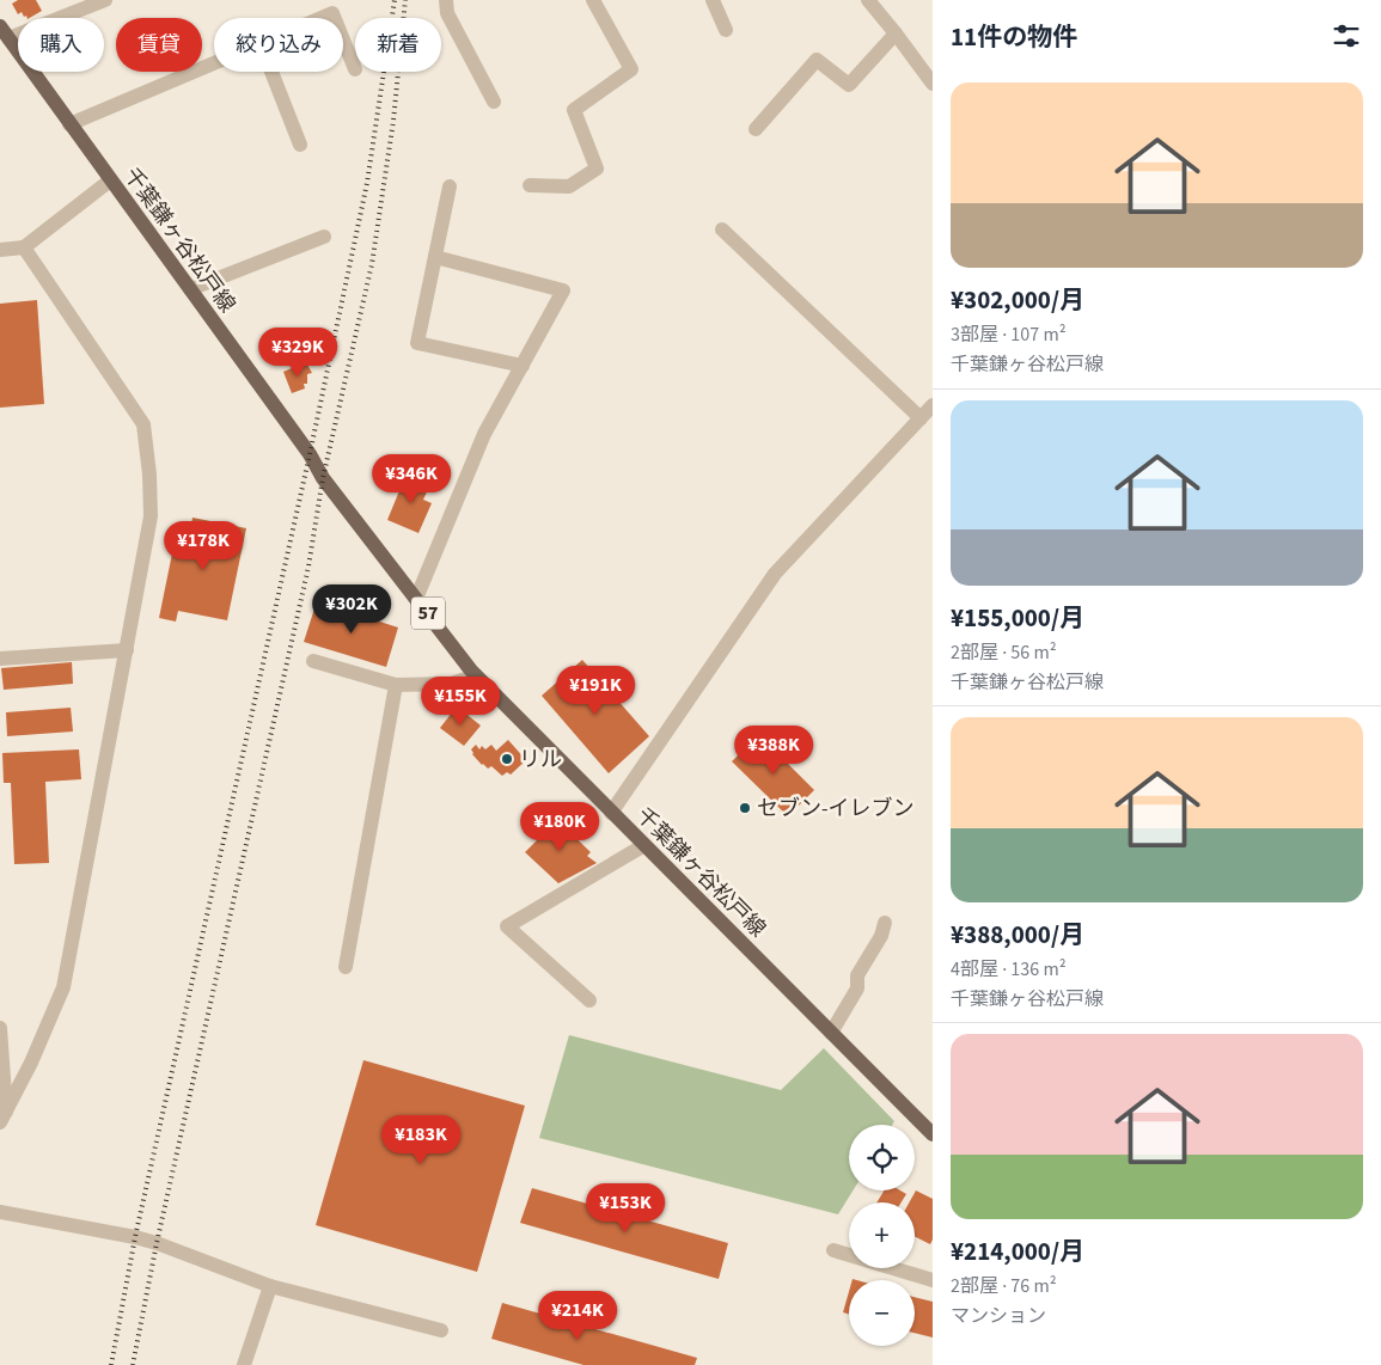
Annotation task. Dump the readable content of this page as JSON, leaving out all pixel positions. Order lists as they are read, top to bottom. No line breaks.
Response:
{"streets":{"main road":["千葉鎌ヶ谷松戸線","57"]},"places":["リル","セブン-イレブン"],"page":{"heading":"11件の物件","chip":["購入","賃貸","絞り込み","新着"],"list":[{"name":"¥302,000/月","note":"3部屋 · 107 m² · 千葉鎌ヶ谷松戸線"},{"name":"¥155,000/月","note":"2部屋 · 56 m² · 千葉鎌ヶ谷松戸線"},{"name":"¥388,000/月","note":"4部屋 · 136 m² · 千葉鎌ヶ谷松戸線"},{"name":"¥214,000/月","note":"2部屋 · 76 m² · マンション"}],"price":["¥329K","¥346K","¥178K","¥302K","¥191K","¥155K","¥388K","¥180K","¥183K","¥153K","¥214K"],"map_buttons":["+","−"]}}
